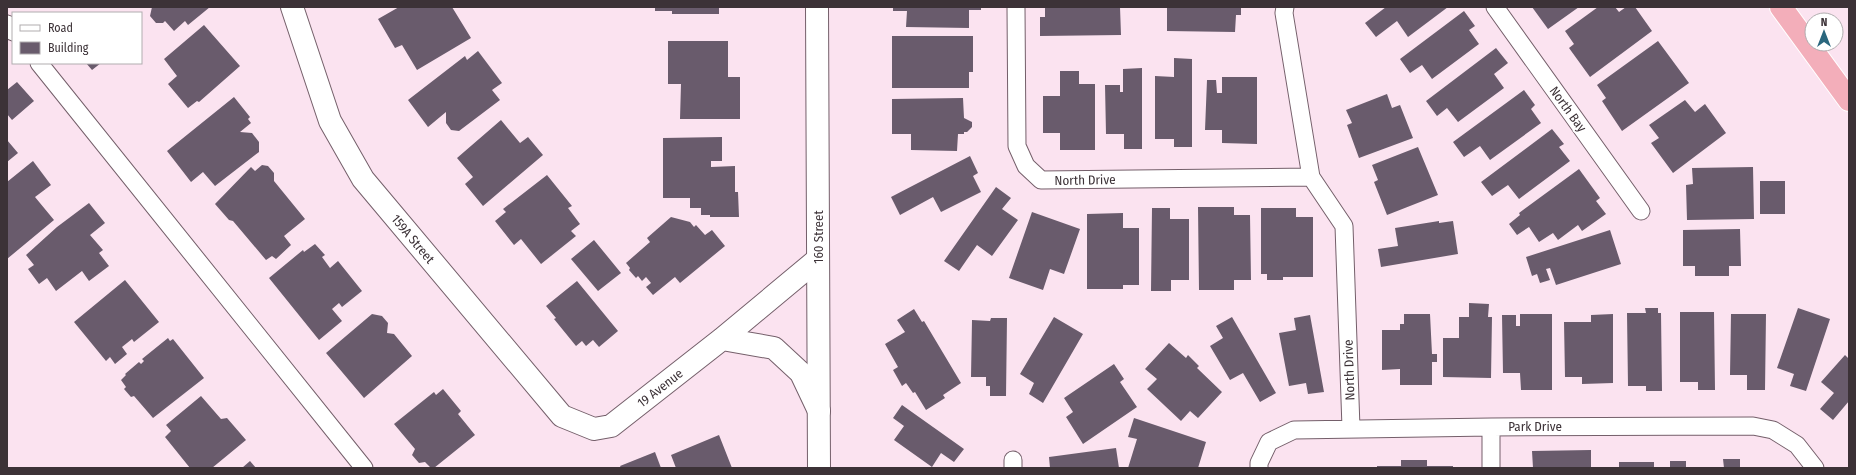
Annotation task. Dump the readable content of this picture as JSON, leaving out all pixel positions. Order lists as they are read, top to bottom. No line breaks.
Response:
{"streets":{"street":["160 Street","159A Street","19 Avenue"],"lane":["North Bay","North Drive","Park Drive"]},"crossings":[["North Drive","Park Drive"],["160 Street","19 Avenue"],["159A Street","19 Avenue"]],"legend":["Road","Building"],"north":"top"}
